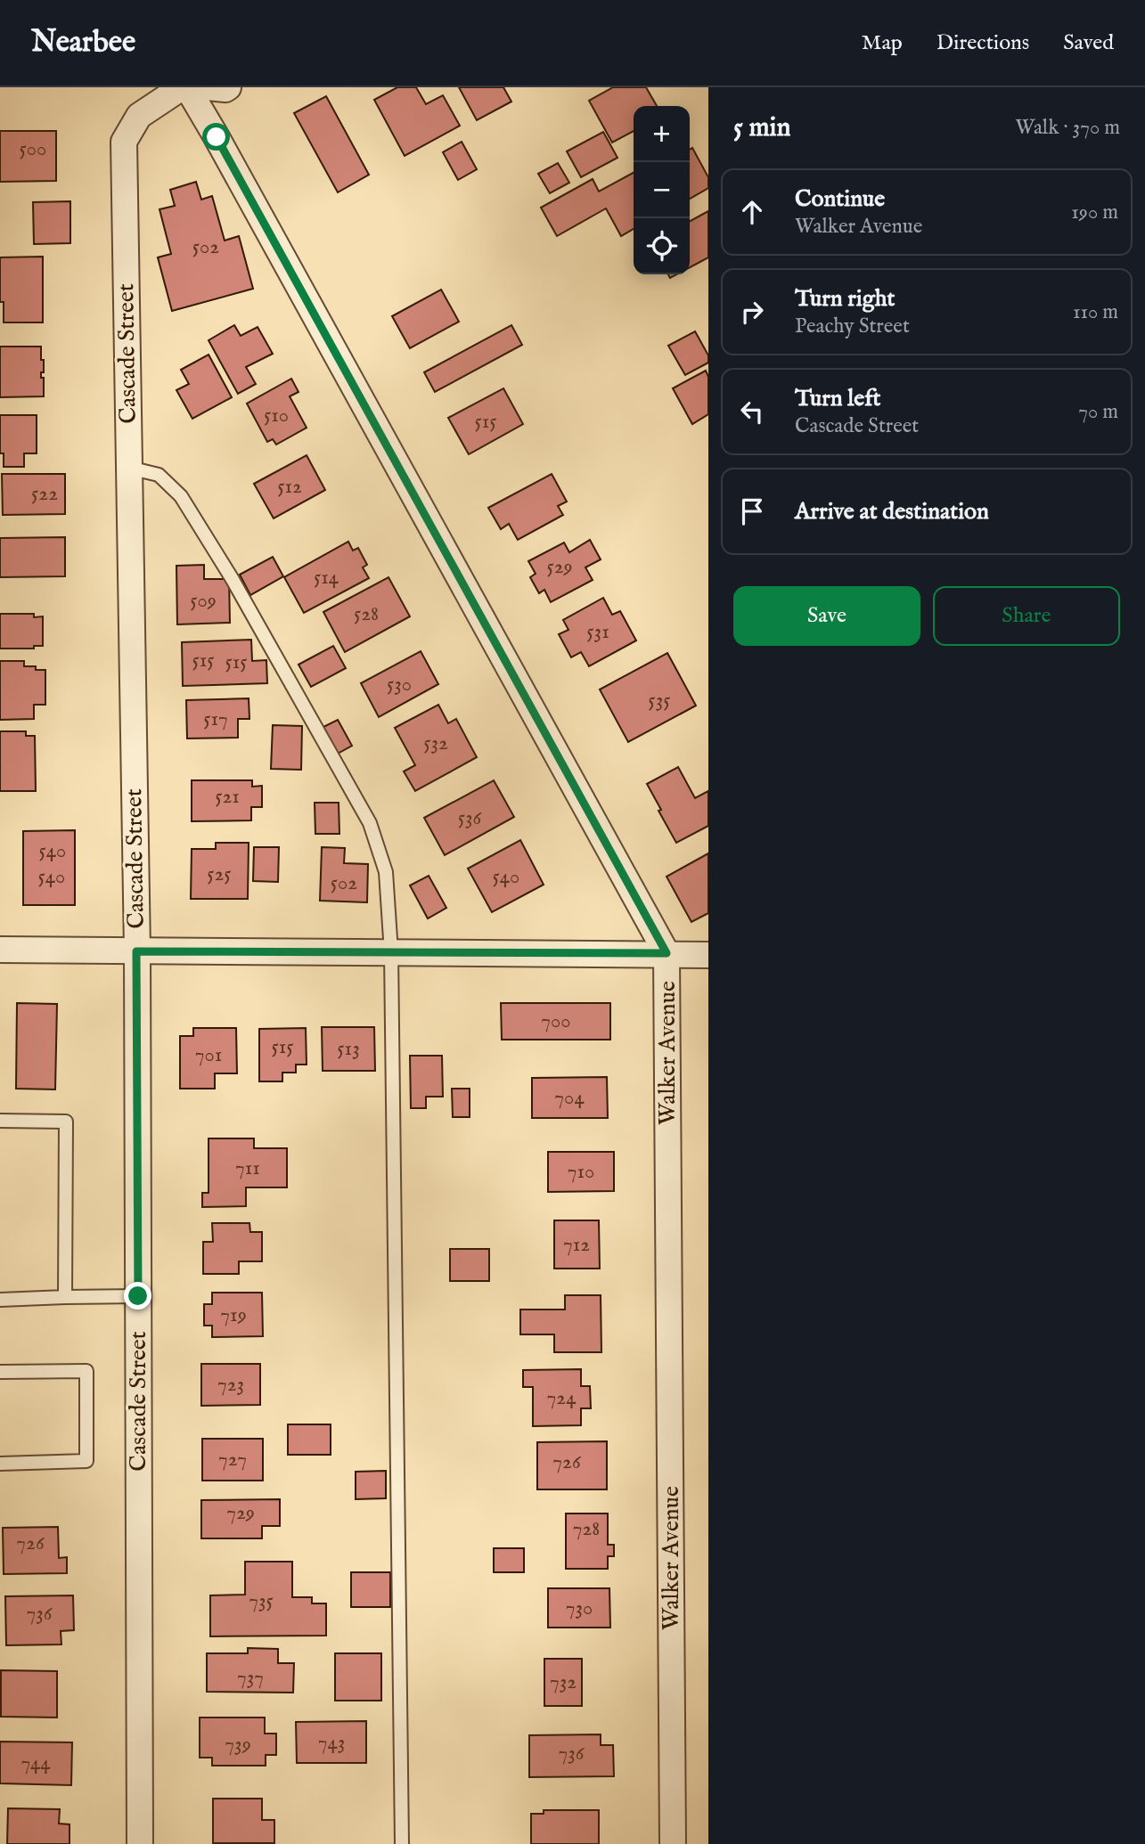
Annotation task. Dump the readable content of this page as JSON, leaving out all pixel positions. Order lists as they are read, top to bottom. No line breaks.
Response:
{"streets":{"street":["Cascade Street","Walker Avenue"]},"house_numbers":["500","502","510","515","512","522","529","514","509","528","531","515","515","530","535","517","532","521","536","540","525","540","540","502","700","515","513","701","704","711","710","712","719","723","724","727","726","729","728","726","735","730","736","737","732","743","739","736","744"],"page":{"header":"Nearbee","nav":["Map","Directions","Saved"],"heading":["5 min","Walk · 370 m"],"map_buttons":["+","−"],"list":[["Continue","Walker Avenue","190 m"],["Turn right","Peachy Street","110 m"],["Turn left","Cascade Street","70 m"],"Arrive at destination"],"buttons":["Save","Share"]}}
